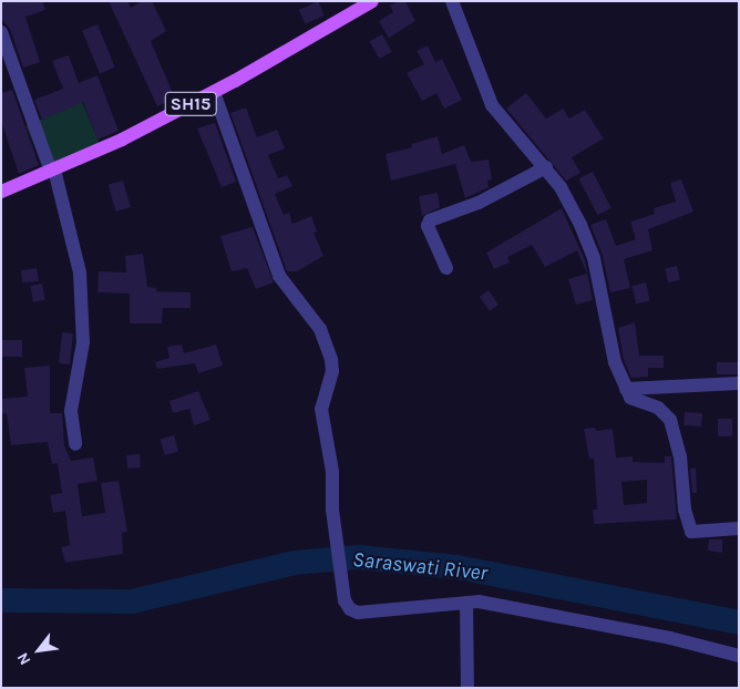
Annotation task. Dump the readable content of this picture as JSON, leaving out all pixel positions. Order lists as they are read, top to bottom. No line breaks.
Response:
{"streets":{"main road":["SH15"]},"water":["Saraswati River"],"north":"bottom left"}
